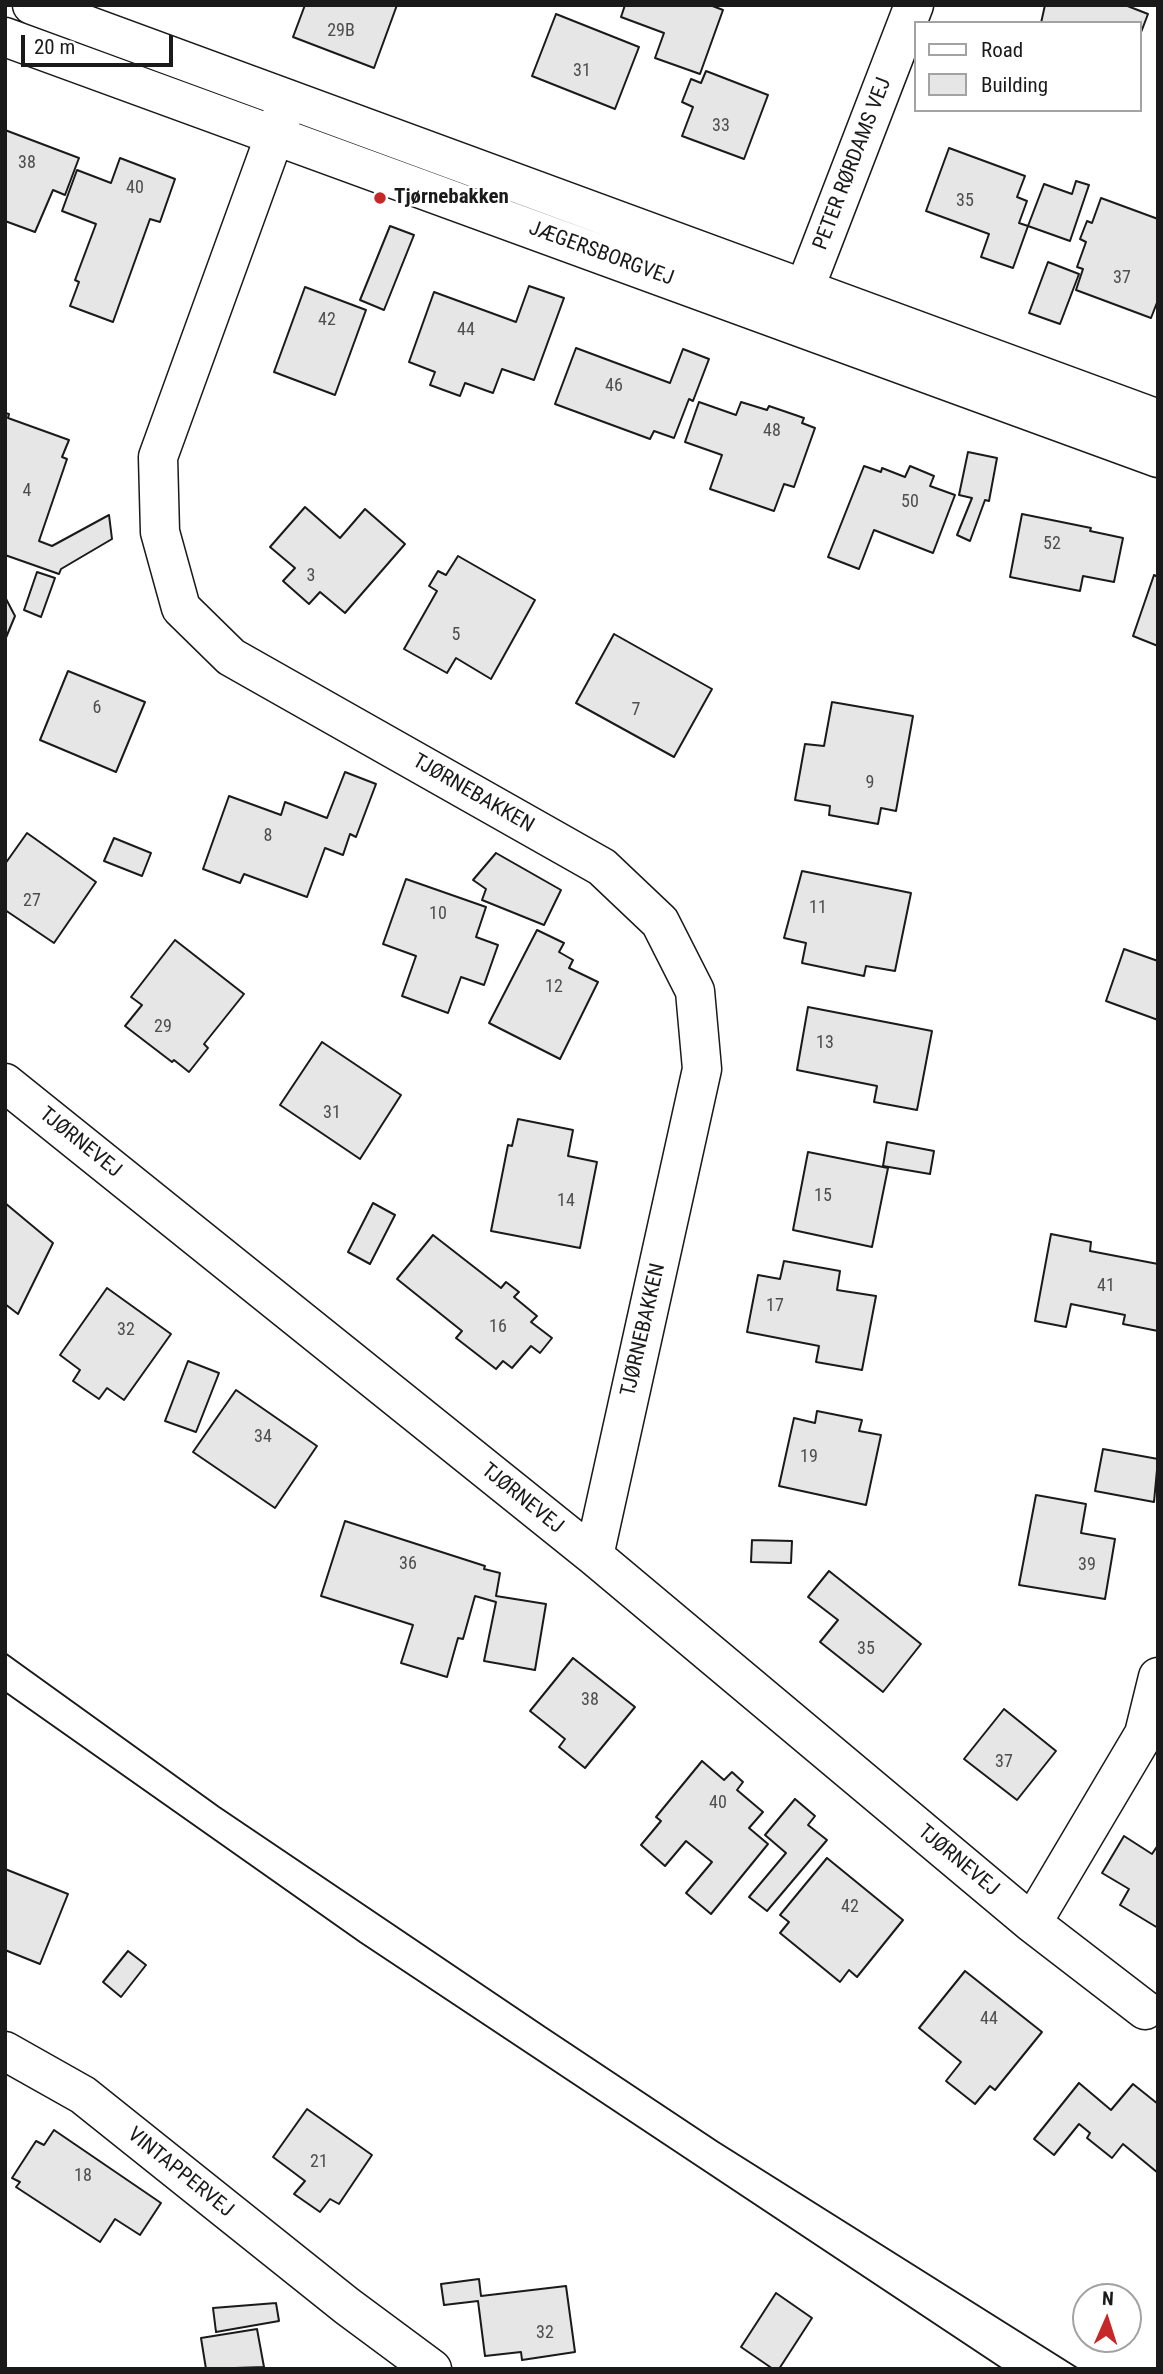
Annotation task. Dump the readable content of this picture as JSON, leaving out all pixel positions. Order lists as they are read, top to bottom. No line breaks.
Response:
{"streets":{"street":["PETER RØRDAMS VEJ","JÆGERSBORGVEJ","TJØRNEBAKKEN","TJØRNEVEJ","VINTAPPERVEJ"]},"crossings":[["PETER RØRDAMS VEJ","JÆGERSBORGVEJ"],["JÆGERSBORGVEJ","TJØRNEBAKKEN"],["TJØRNEBAKKEN","TJØRNEVEJ"]],"places":["Tjørnebakken"],"house_numbers":["29B","31","33","38","40","35","37","42","44","46","48","4","50","52","3","5","6","7","9","8","27","11","10","12","29","13","31","15","14","41","17","16","32","34","19","36","39","35","38","37","40","42","44","21","18","32"],"legend":["Road","Building"],"scale_bar":"20 m","north":"top"}
